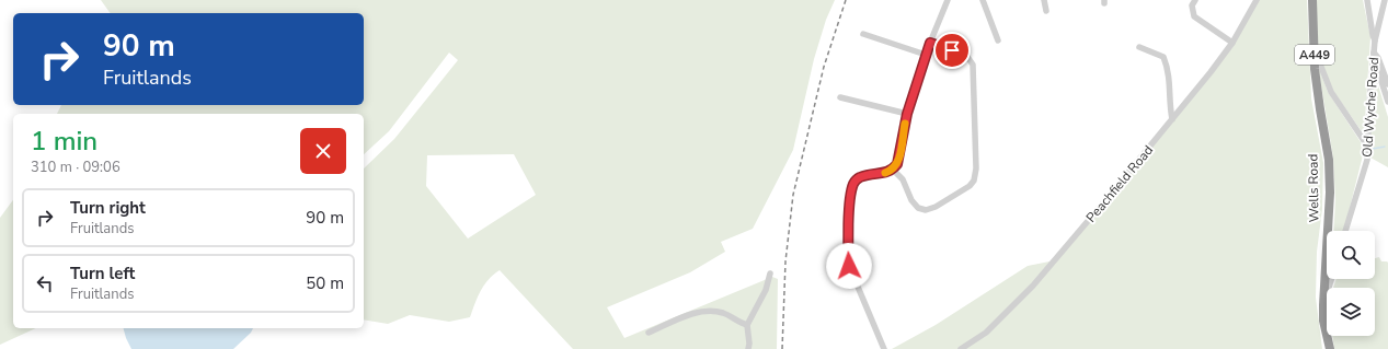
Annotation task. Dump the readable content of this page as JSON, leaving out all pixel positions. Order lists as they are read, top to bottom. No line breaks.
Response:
{"streets":{"highway":["A449","Wells Road"],"street":["Old Wyche Road","Peachfield Road"]},"page":{"turn":["90 m","Fruitlands"],"heading":["1 min","310 m · 09:06"],"list":[{"name":"Turn right","note":"Fruitlands","value":"90 m"},{"name":"Turn left","note":"Fruitlands","value":"50 m"}]}}
